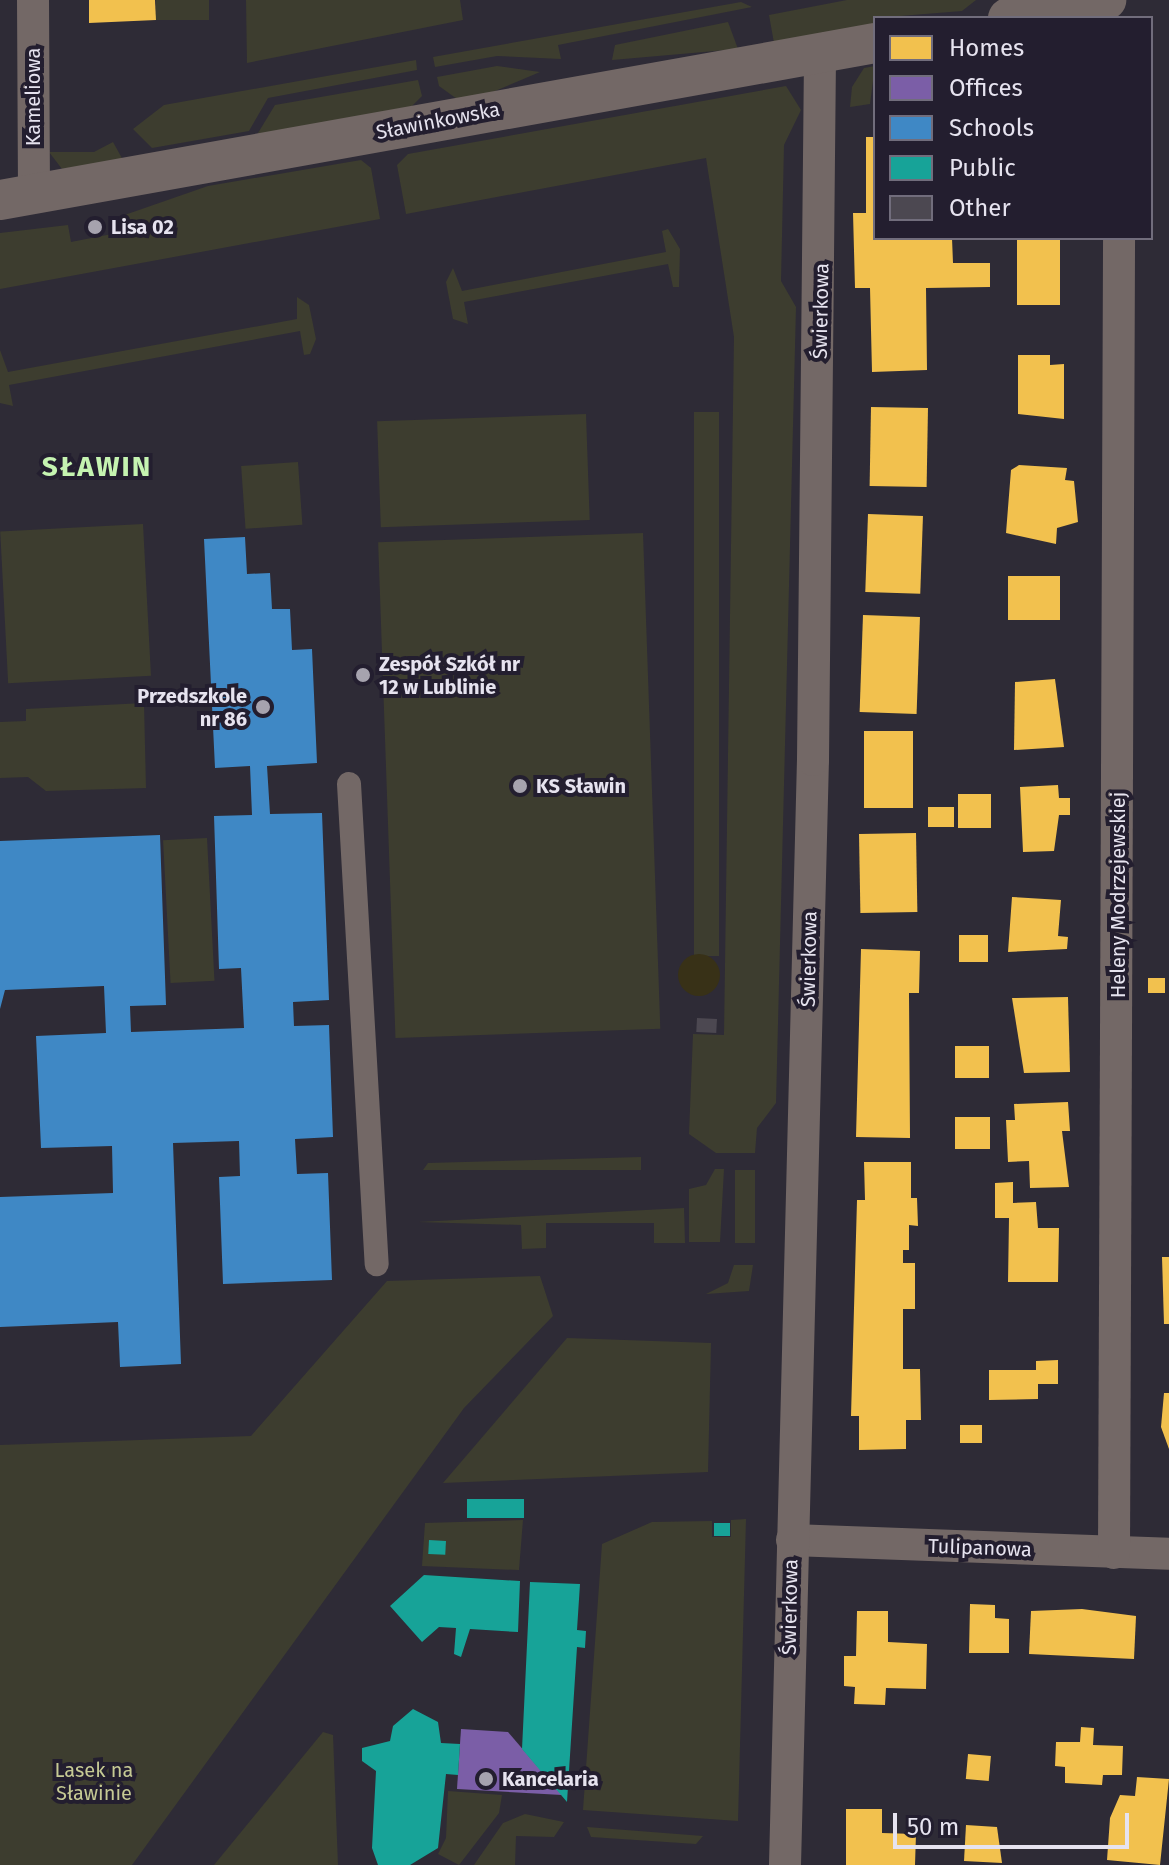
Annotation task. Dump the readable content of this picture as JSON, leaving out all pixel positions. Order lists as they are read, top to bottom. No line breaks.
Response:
{"streets":{"street":["Kameliowa","Sławinkowska","Świerkowa","Heleny Modrzejewskiej","Tulipanowa"]},"crossings":[["Kameliowa","Sławinkowska"],["Sławinkowska","Świerkowa"],["Świerkowa","Tulipanowa"],["Heleny Modrzejewskiej","Tulipanowa"]],"districts":["SŁAWIN"],"parks":["Lasek na Sławinie"],"places":["Lisa 02","Zespół Szkół nr 12 w Lublinie","Przedszkole nr 86","KS Sławin","Kancelaria"],"legend":["Homes","Offices","Schools","Public","Other"],"scale_bar":"50 m"}
